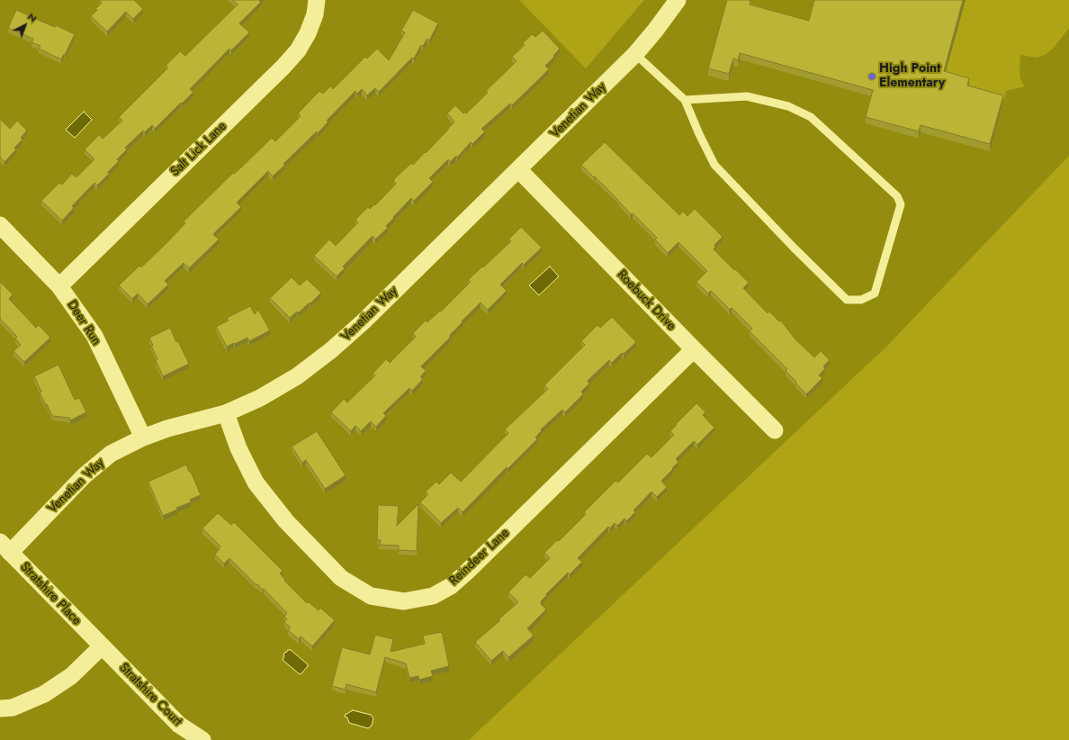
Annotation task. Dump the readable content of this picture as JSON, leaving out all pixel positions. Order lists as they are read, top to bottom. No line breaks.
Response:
{"streets":{"street":["Venetian Way","Salt Lick Lane","Roebuck Drive","Deer Run","Reindeer Lane","Stratshire Place","Stratshire Court"]},"crossings":[["Venetian Way","Roebuck Drive"],["Venetian Way","Deer Run"],["Venetian Way","Reindeer Lane"],["Venetian Way","Stratshire Place"],["Salt Lick Lane","Deer Run"],["Roebuck Drive","Reindeer Lane"],["Stratshire Place","Stratshire Court"]],"places":["High Point Elementary"],"north":"top right"}
